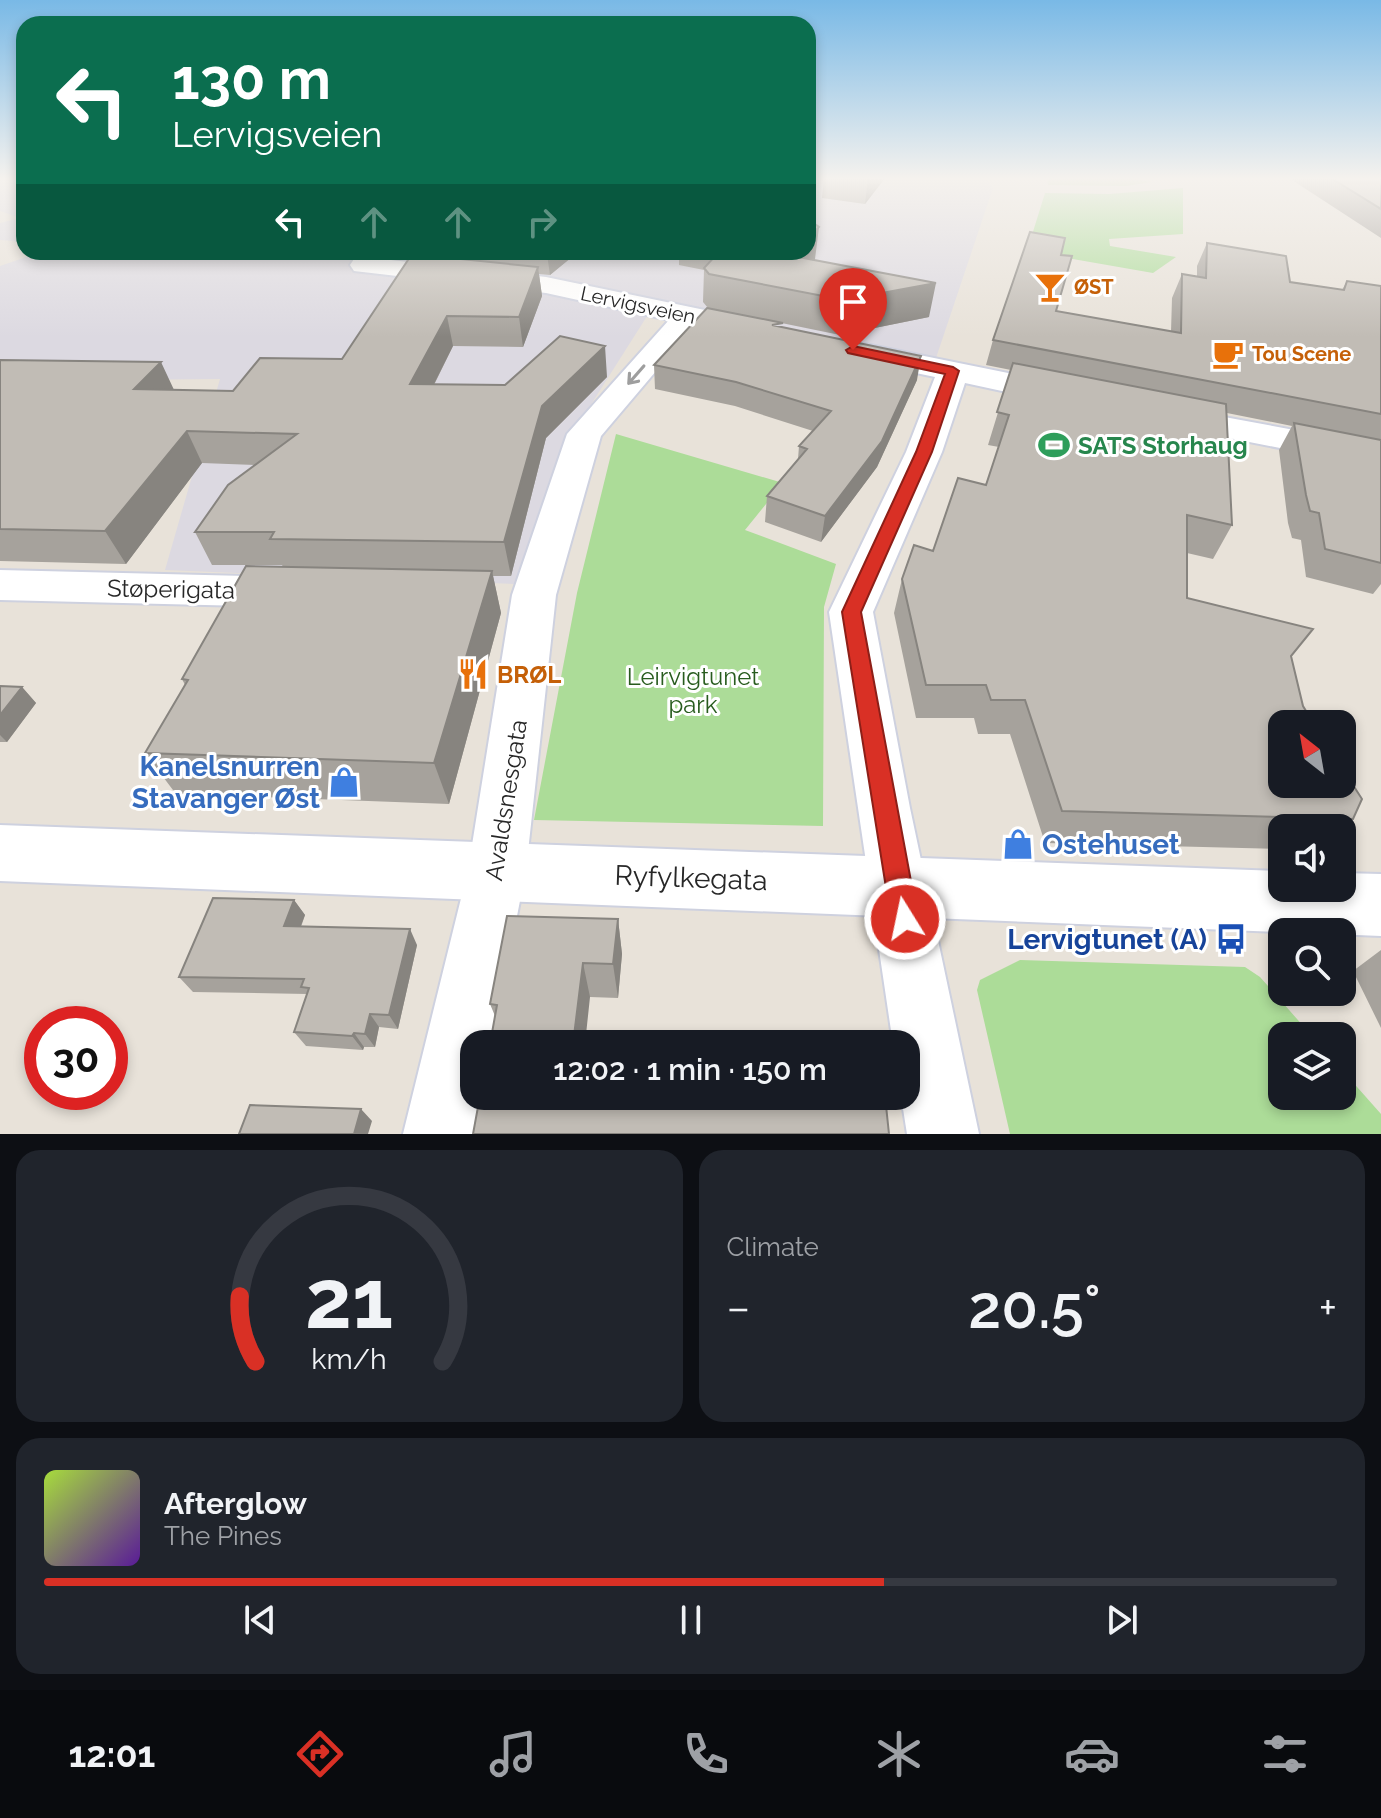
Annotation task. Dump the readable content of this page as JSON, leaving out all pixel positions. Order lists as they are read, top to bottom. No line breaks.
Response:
{"streets":{"street":["Lervigsveien","Støperigata","Avaldsnesgata","Ryfylkegata"]},"crossings":[["Lervigsveien","Avaldsnesgata"],["Avaldsnesgata","Ryfylkegata"]],"parks":["Leirvigtunet park"],"places":{"bar":["ØST"],"cafe":["Tou Scene"],"sports":["SATS Storhaug"],"restaurant":["BRØL"],"shop":["Kanelsnurren Stavanger Øst","Ostehuset"],"bus stop":["Lervigtunet (A)"]},"north":"top left","page":{"turn":["130 m","Lervigsveien"],"limit":"30","trip":"12:02 · 1 min · 150 m","tile":"Climate","heat":["−","20.5°","+"],"song":["Afterglow","The Pines"],"tabs":"12:01","gauge":["21","km/h"]}}
